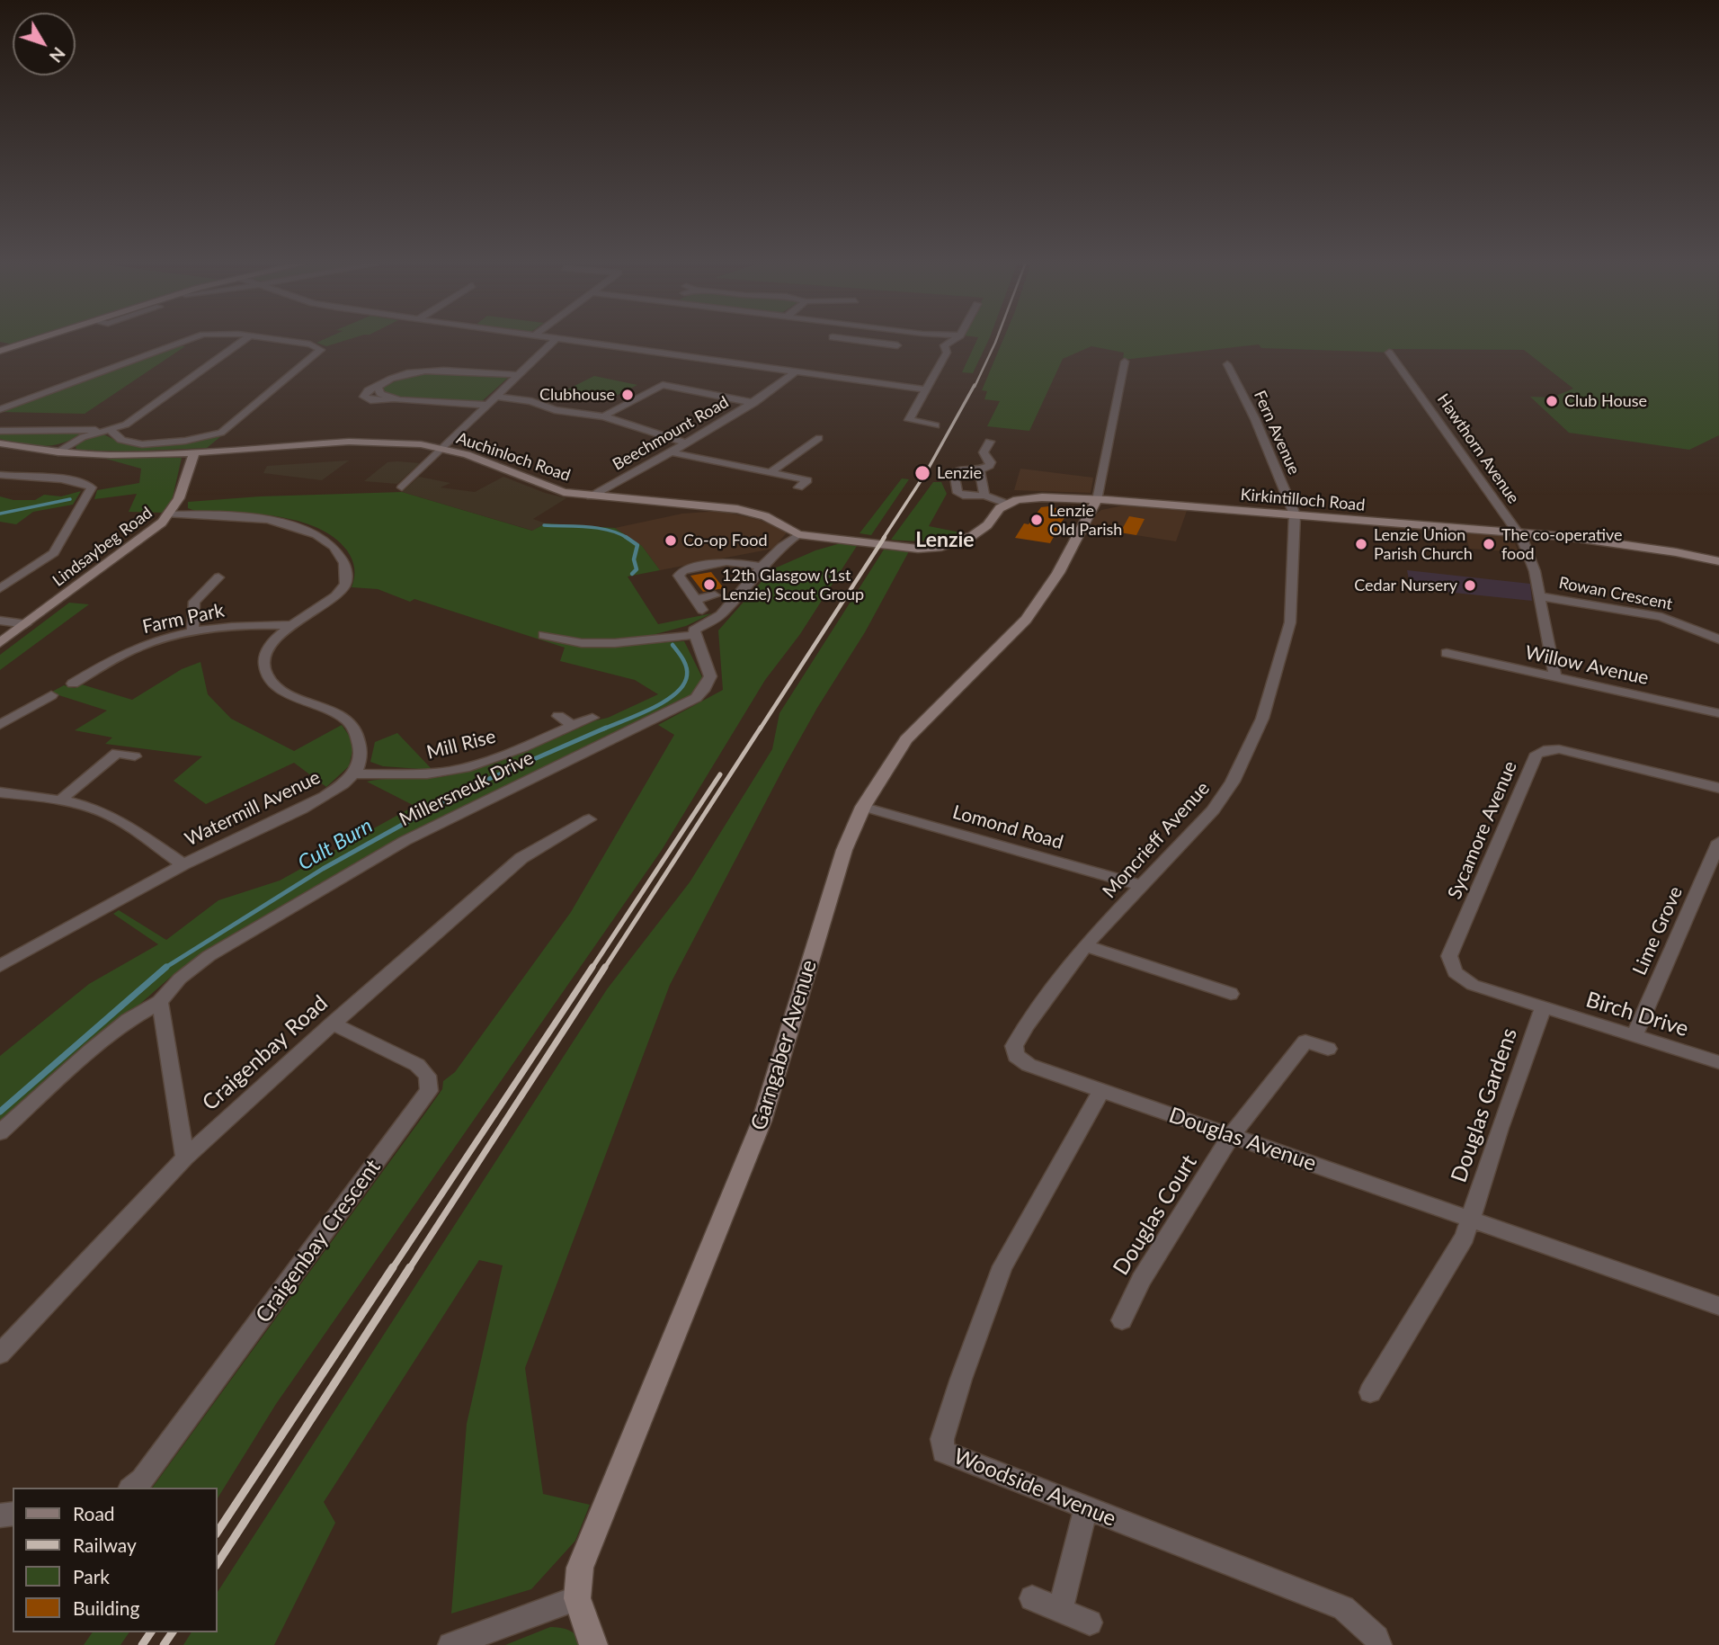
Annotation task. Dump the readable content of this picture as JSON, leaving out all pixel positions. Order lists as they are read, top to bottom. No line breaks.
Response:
{"streets":{"main road":["Auchinloch Road","Kirkintilloch Road","Lindsaybeg Road","Garngaber Avenue"],"street":["Fern Avenue","Beechmount Road","Hawthorn Avenue","Rowan Crescent","Farm Park","Willow Avenue","Mill Rise","Millersneuk Drive","Watermill Avenue","Lomond Road","Sycamore Avenue","Moncrieff Avenue","Lime Grove","Birch Drive","Craigenbay Road","Douglas Gardens","Douglas Avenue","Douglas Court","Craigenbay Crescent","Woodside Avenue"]},"crossings":[["Fern Avenue","Kirkintilloch Road"],["Fern Avenue","Moncrieff Avenue"],["Beechmount Road","Auchinloch Road"],["Hawthorn Avenue","Kirkintilloch Road"],["Hawthorn Avenue","Rowan Crescent"],["Hawthorn Avenue","Willow Avenue"],["Auchinloch Road","Kirkintilloch Road"],["Auchinloch Road","Lindsaybeg Road"],["Kirkintilloch Road","Moncrieff Avenue"],["Kirkintilloch Road","Garngaber Avenue"],["Mill Rise","Watermill Avenue"],["Lomond Road","Moncrieff Avenue"],["Lomond Road","Garngaber Avenue"],["Sycamore Avenue","Birch Drive"],["Sycamore Avenue","Douglas Gardens"],["Moncrieff Avenue","Douglas Avenue"],["Lime Grove","Birch Drive"],["Birch Drive","Douglas Gardens"],["Craigenbay Road","Craigenbay Crescent"],["Douglas Gardens","Douglas Avenue"],["Douglas Avenue","Douglas Court"],["Douglas Avenue","Woodside Avenue"]],"districts":["Lenzie"],"water":["Cult Burn"],"places":["Clubhouse","Club House","Lenzie","Lenzie Old Parish","Co-op Food","Lenzie Union Parish Church","The co-operative food","12th Glasgow (1st Lenzie) Scout Group","Cedar Nursery"],"legend":["Road","Railway","Park","Building"],"north":"bottom right"}
